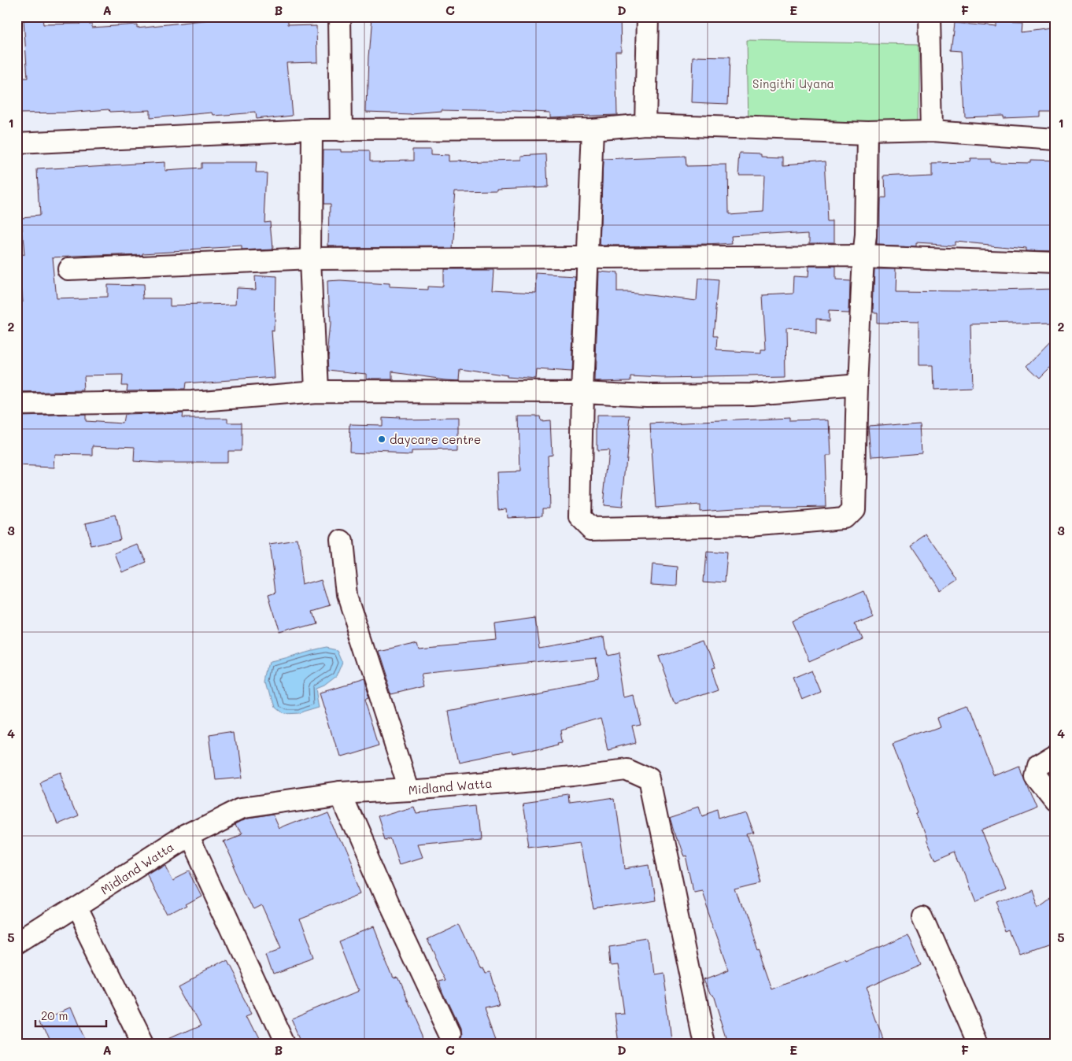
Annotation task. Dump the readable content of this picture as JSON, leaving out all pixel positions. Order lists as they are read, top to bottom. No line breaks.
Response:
{"streets":{"street":["Midland Watta"]},"parks":["Singithi Uyana"],"places":["daycare centre"],"scale_bar":"20 m","grid":{"columns":["A","B","C","D","E","F"],"rows":["1","2","3","4","5"]}}
